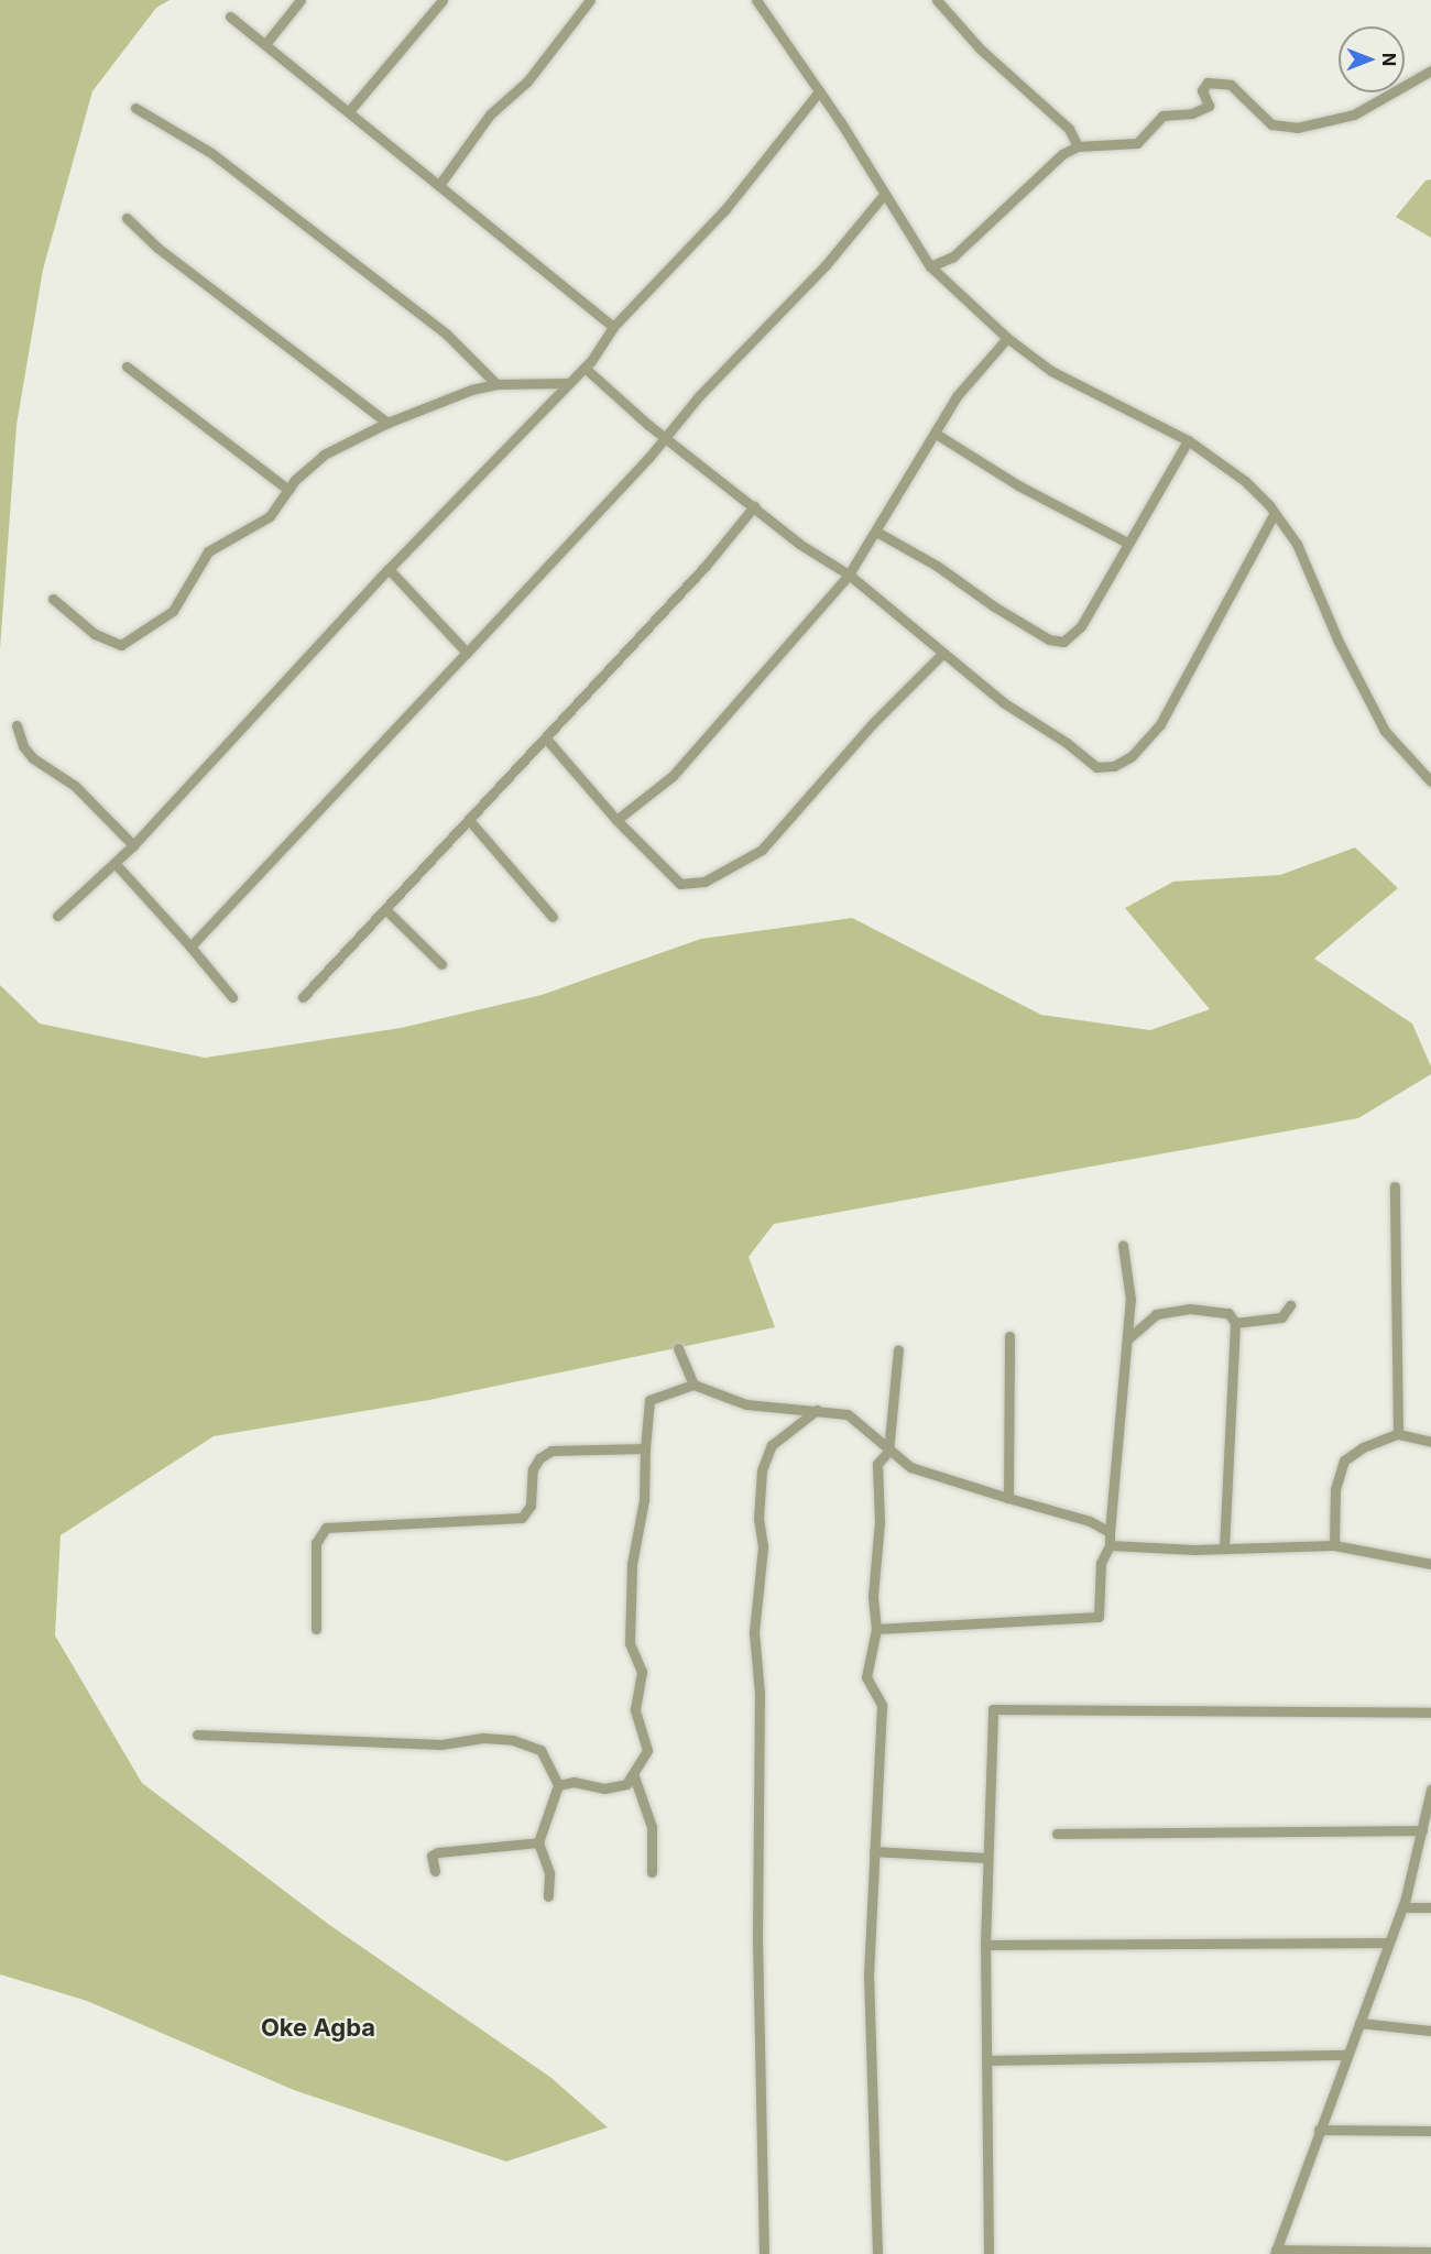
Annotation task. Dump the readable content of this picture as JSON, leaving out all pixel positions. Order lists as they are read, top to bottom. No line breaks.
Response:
{"districts":["Oke Agba"],"north":"right"}
